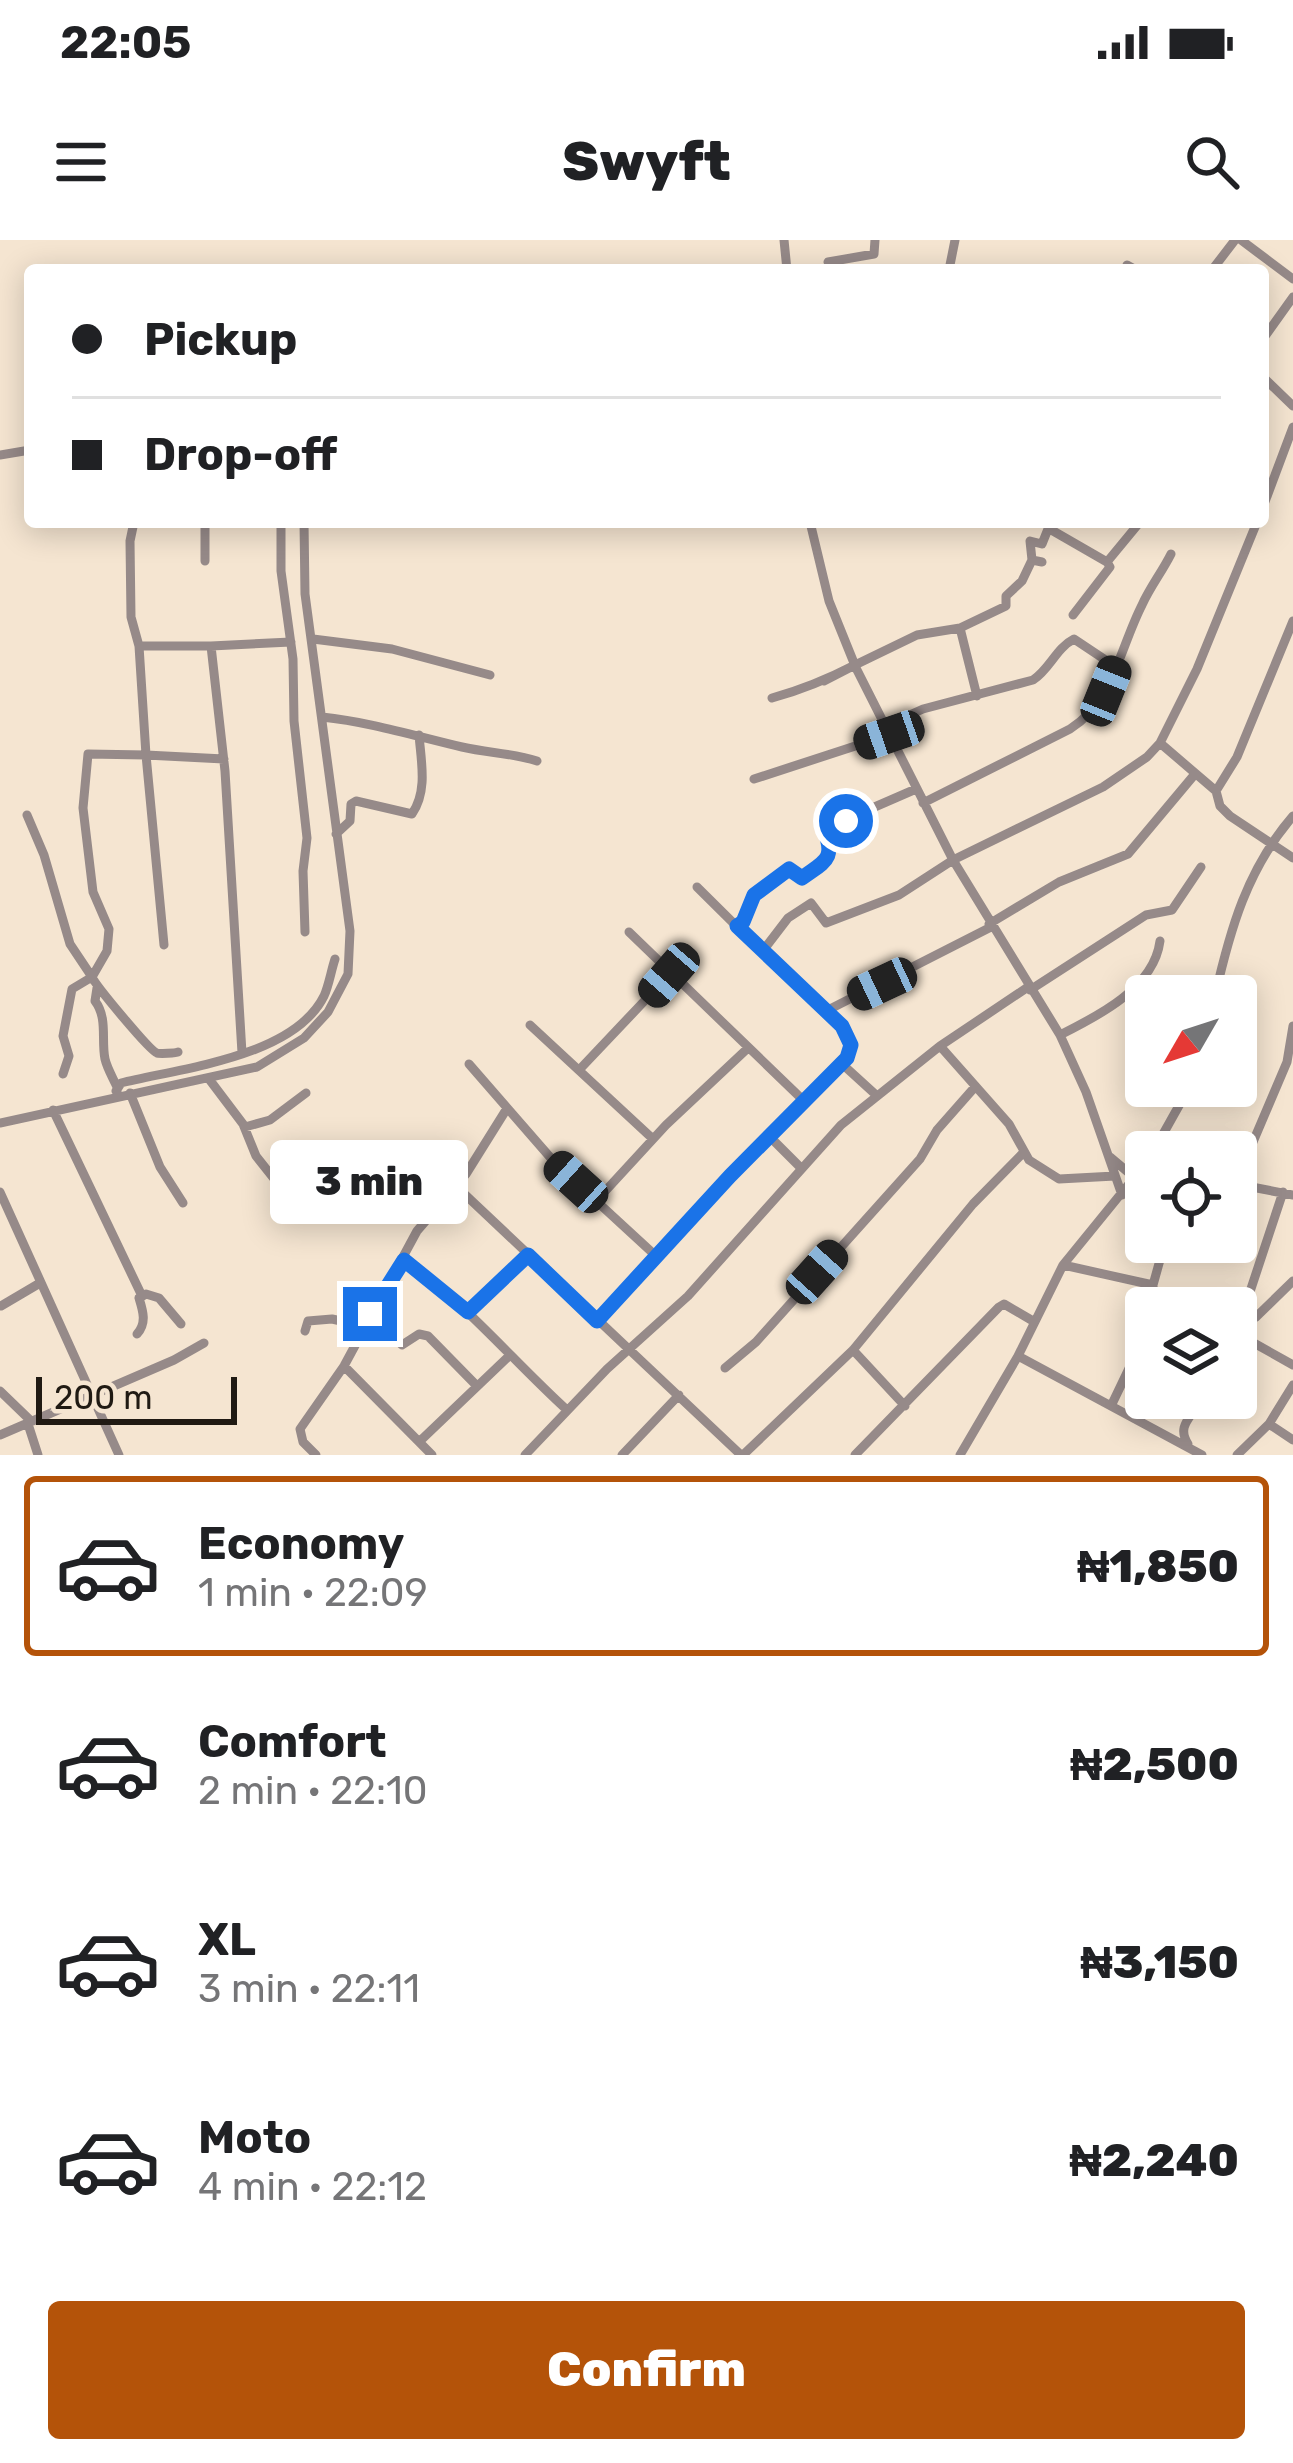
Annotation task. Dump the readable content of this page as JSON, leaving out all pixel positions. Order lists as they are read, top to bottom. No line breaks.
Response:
{"scale_bar":"200 m","north":"bottom left","page":{"status":"22:05","header":"Swyft","banner":["Pickup","Drop-off"],"bubble":"3 min","scale":"200 m","list":[{"name":"Economy","note":"1 min · 22:09","value":"₦1,850"},{"name":"Comfort","note":"2 min · 22:10","value":"₦2,500"},{"name":"XL","note":"3 min · 22:11","value":"₦3,150"},{"name":"Moto","note":"4 min · 22:12","value":"₦2,240"}],"buttons":"Confirm"}}
